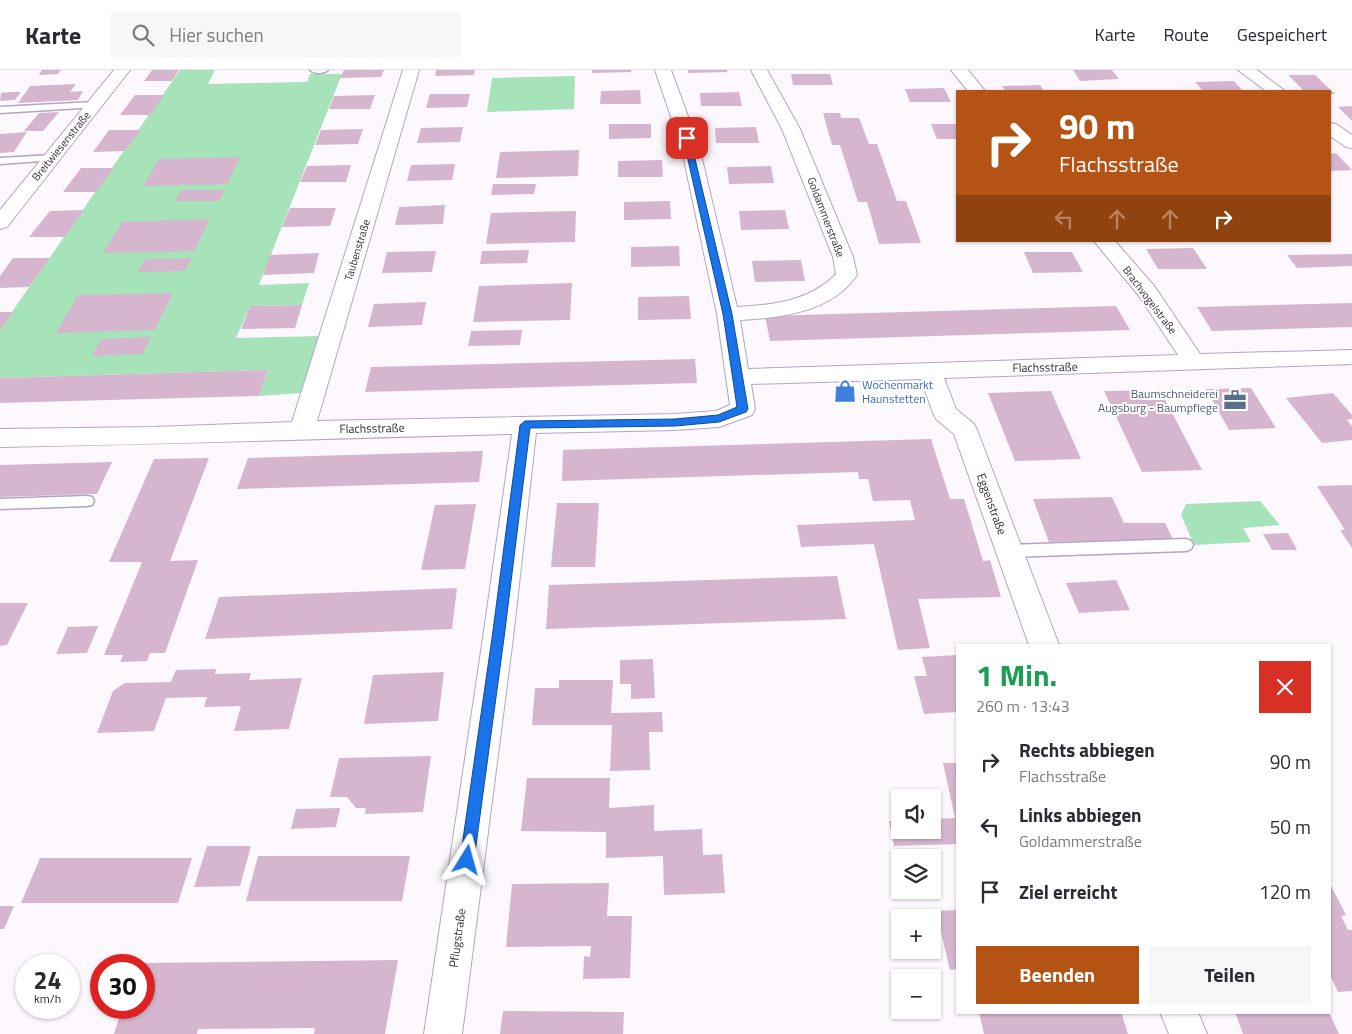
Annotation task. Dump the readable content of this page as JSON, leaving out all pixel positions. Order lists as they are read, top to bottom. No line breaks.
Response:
{"streets":{"street":["Breitwiesenstraße","Goldammerstraße","Taubenstraße","Brachvogelstraße","Flachsstraße","Eggenstraße","Pflugstraße"]},"crossings":[["Taubenstraße","Flachsstraße"],["Brachvogelstraße","Flachsstraße"],["Flachsstraße","Eggenstraße"],["Flachsstraße","Pflugstraße"]],"places":{"shop":["Wochenmarkt Haunstetten"],"office":["Baumschneiderei Augsburg - Baumpflege"]},"page":{"header":"Karte","search":"Hier suchen","nav":["Karte","Route","Gespeichert"],"turn":["90 m","Flachsstraße"],"heading":["1 Min.","260 m · 13:43"],"list":[{"name":"Rechts abbiegen","note":"Flachsstraße","value":"90 m"},{"name":"Links abbiegen","note":"Goldammerstraße","value":"50 m"},{"name":"Ziel erreicht","value":"120 m"}],"map_buttons":["+","−"],"buttons":["Beenden","Teilen"],"speed":"24 km/h","limit":"30"}}
